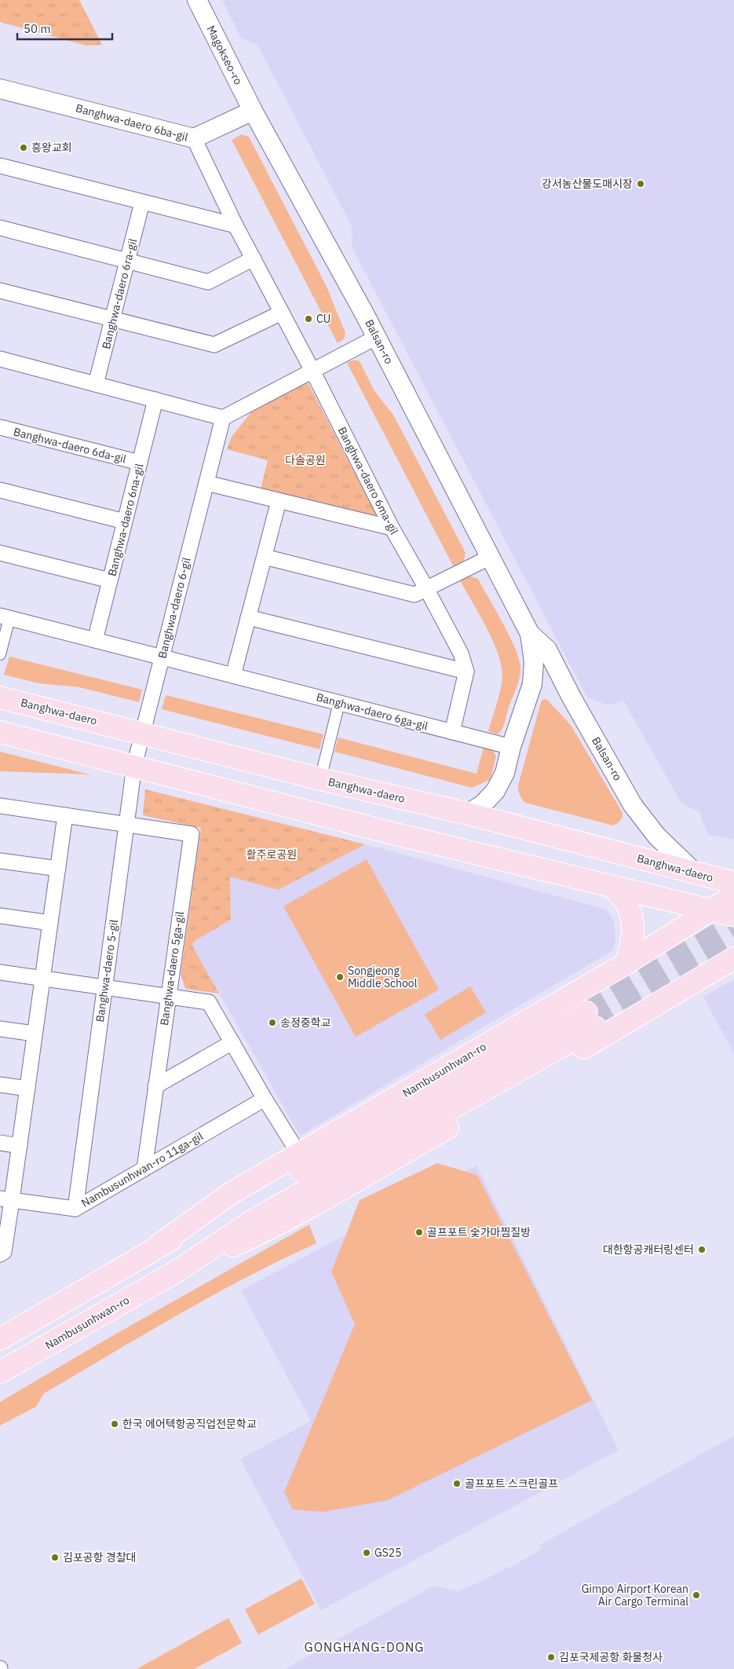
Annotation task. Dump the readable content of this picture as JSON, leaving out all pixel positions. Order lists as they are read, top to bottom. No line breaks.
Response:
{"streets":{"main road":["Banghwa-daero","Nambusunhwan-ro"],"street":["Magokseo-ro","Banghwa-daero 6ba-gil","Banghwa-daero 6ra-gil","Balsan-ro","Banghwa-daero 6da-gil","Banghwa-daero 6ma-gil","Banghwa-daero 6na-gil","Banghwa-daero 6-gil","Banghwa-daero 6ga-gil","Banghwa-daero 5ga-gil","Banghwa-daero 5-gil","Nambusunhwan-ro 11ga-gil"]},"crossings":[["Magokseo-ro","Balsan-ro"],["Banghwa-daero 6ba-gil","Banghwa-daero 6ma-gil"],["Balsan-ro","Banghwa-daero"],["Balsan-ro","Banghwa-daero 6ga-gil"],["Banghwa-daero 6da-gil","Banghwa-daero 6na-gil"],["Banghwa-daero 6-gil","Banghwa-daero"],["Banghwa-daero 6-gil","Banghwa-daero 6ga-gil"],["Banghwa-daero 6-gil","Banghwa-daero 5-gil"],["Banghwa-daero","Banghwa-daero 5-gil"],["Banghwa-daero 5ga-gil","Banghwa-daero 5-gil"],["Banghwa-daero 5ga-gil","Nambusunhwan-ro 11ga-gil"],["Banghwa-daero 5-gil","Nambusunhwan-ro 11ga-gil"]],"districts":["GONGHANG-DONG"],"parks":["다솔공원","활주로공원"],"places":["흥왕교회","강서농산물도매시장","CU","Songjeong Middle School","송정중학교","골프포트 숯가마찜질방","대한항공캐터링센터","한국 에어텍항공직업전문학교","골프포트 스크린골프","GS25","김포공항 경찰대","Gimpo Airport Korean Air Cargo Terminal","김포국제공항 화물청사"],"scale_bar":"50 m"}
